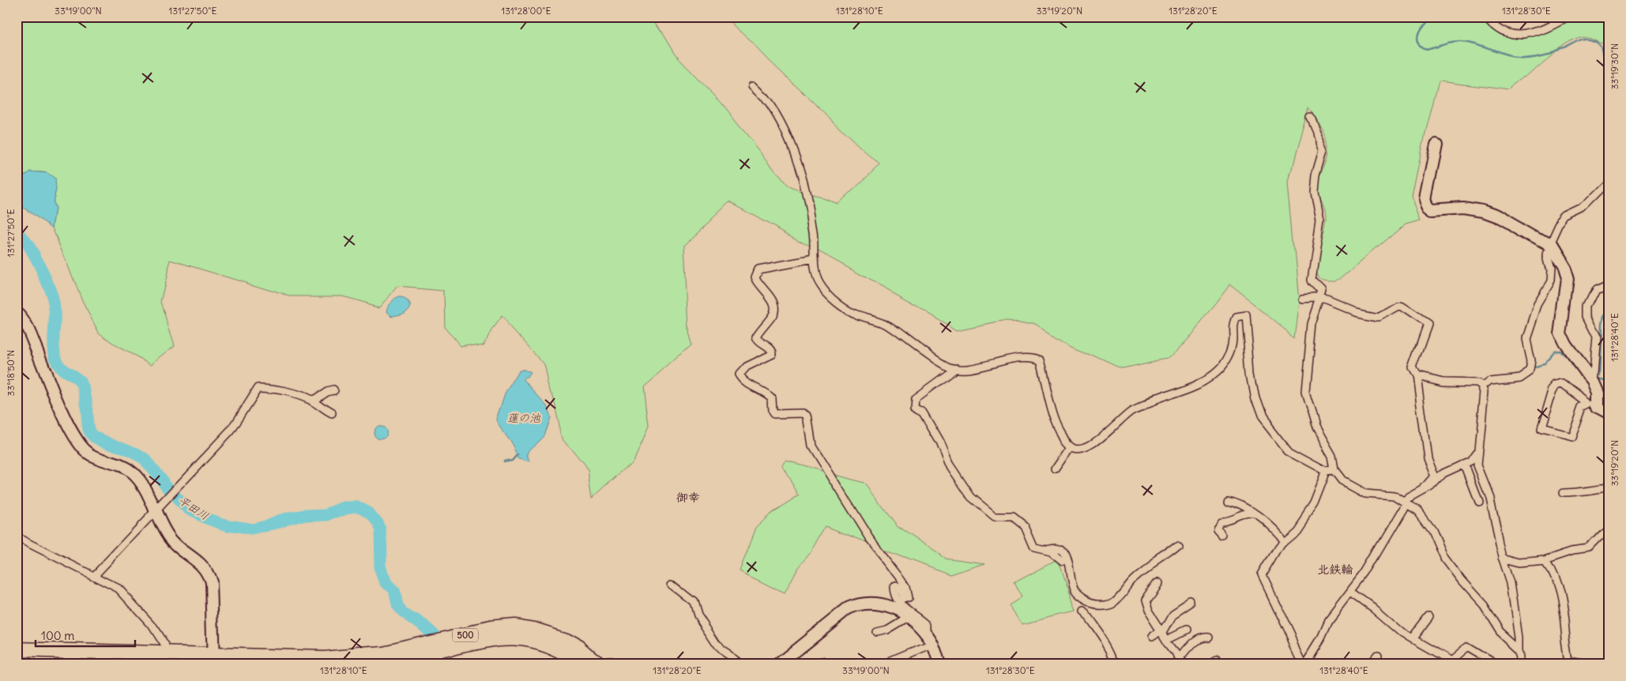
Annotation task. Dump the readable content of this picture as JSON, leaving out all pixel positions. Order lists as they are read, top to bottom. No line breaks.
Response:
{"streets":{"highway":["500"]},"districts":["御幸","北鉄輪"],"water":["蓮の池","平田川"],"scale_bar":"100 m","coordinates":["33°19'00\"N","131°27'50\"E","131°28'00\"E","131°28'10\"E","33°19'20\"N","131°28'20\"E","131°28'30\"E","33°19'30\"N","131°28'40\"E","33°18'50\"N"]}
